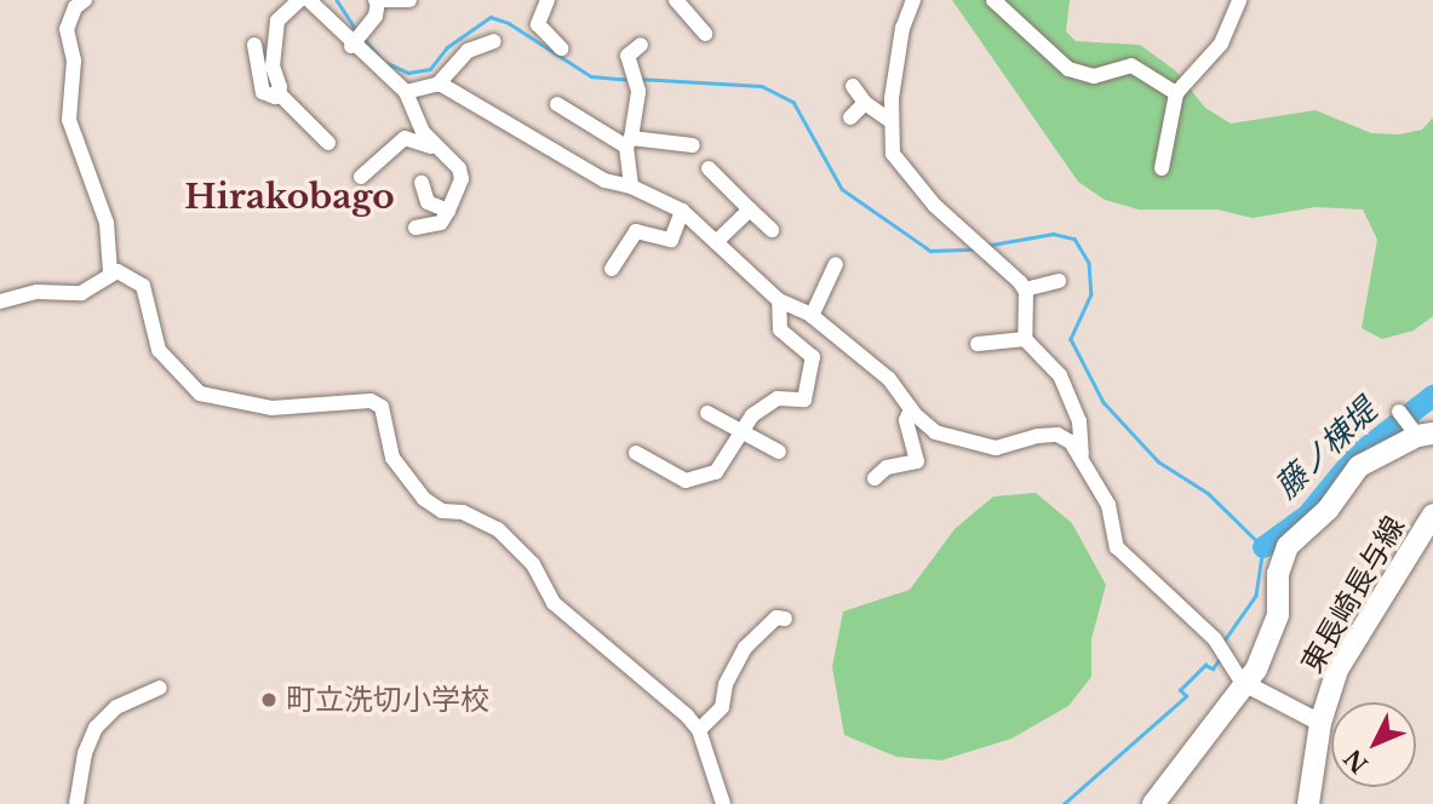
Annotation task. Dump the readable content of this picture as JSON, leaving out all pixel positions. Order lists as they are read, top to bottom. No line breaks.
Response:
{"streets":{"main road":["東長崎長与線"]},"districts":["Hirakobago"],"water":["藤ノ棟堤"],"places":["町立洗切小学校"],"north":"bottom left"}
